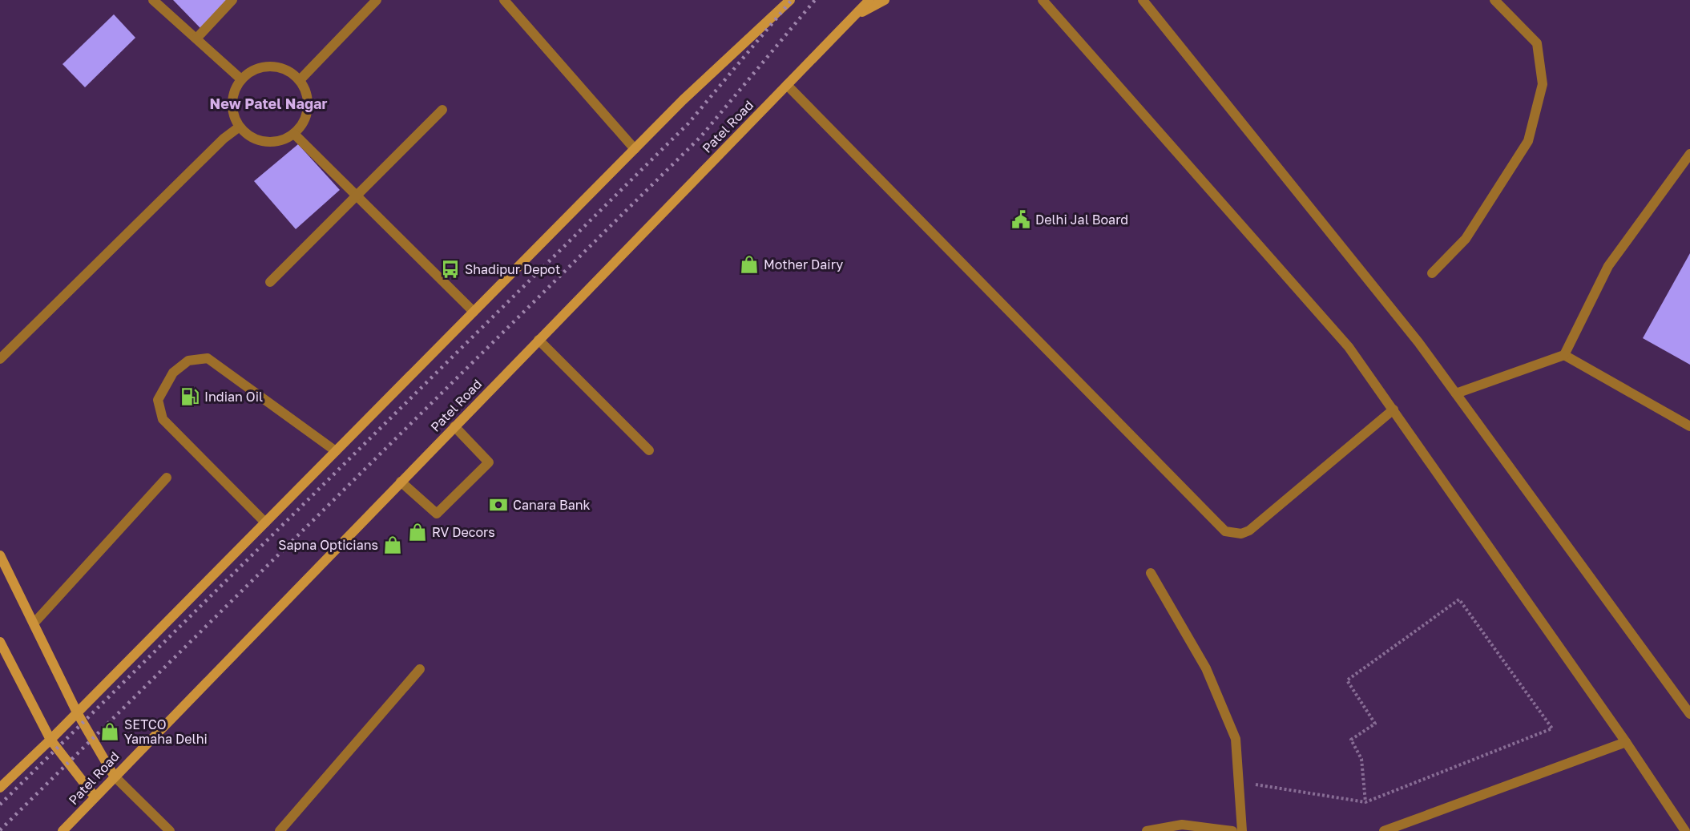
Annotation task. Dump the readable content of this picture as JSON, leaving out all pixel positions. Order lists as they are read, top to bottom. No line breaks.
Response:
{"streets":{"main road":["Patel Road"]},"districts":["New Patel Nagar"],"places":{"public building":["Delhi Jal Board"],"shop":["Mother Dairy","RV Decors","Sapna Opticians","SETCO Yamaha Delhi"],"bus stop":["Shadipur Depot"],"fuel station":["Indian Oil"],"bank":["Canara Bank"]}}
